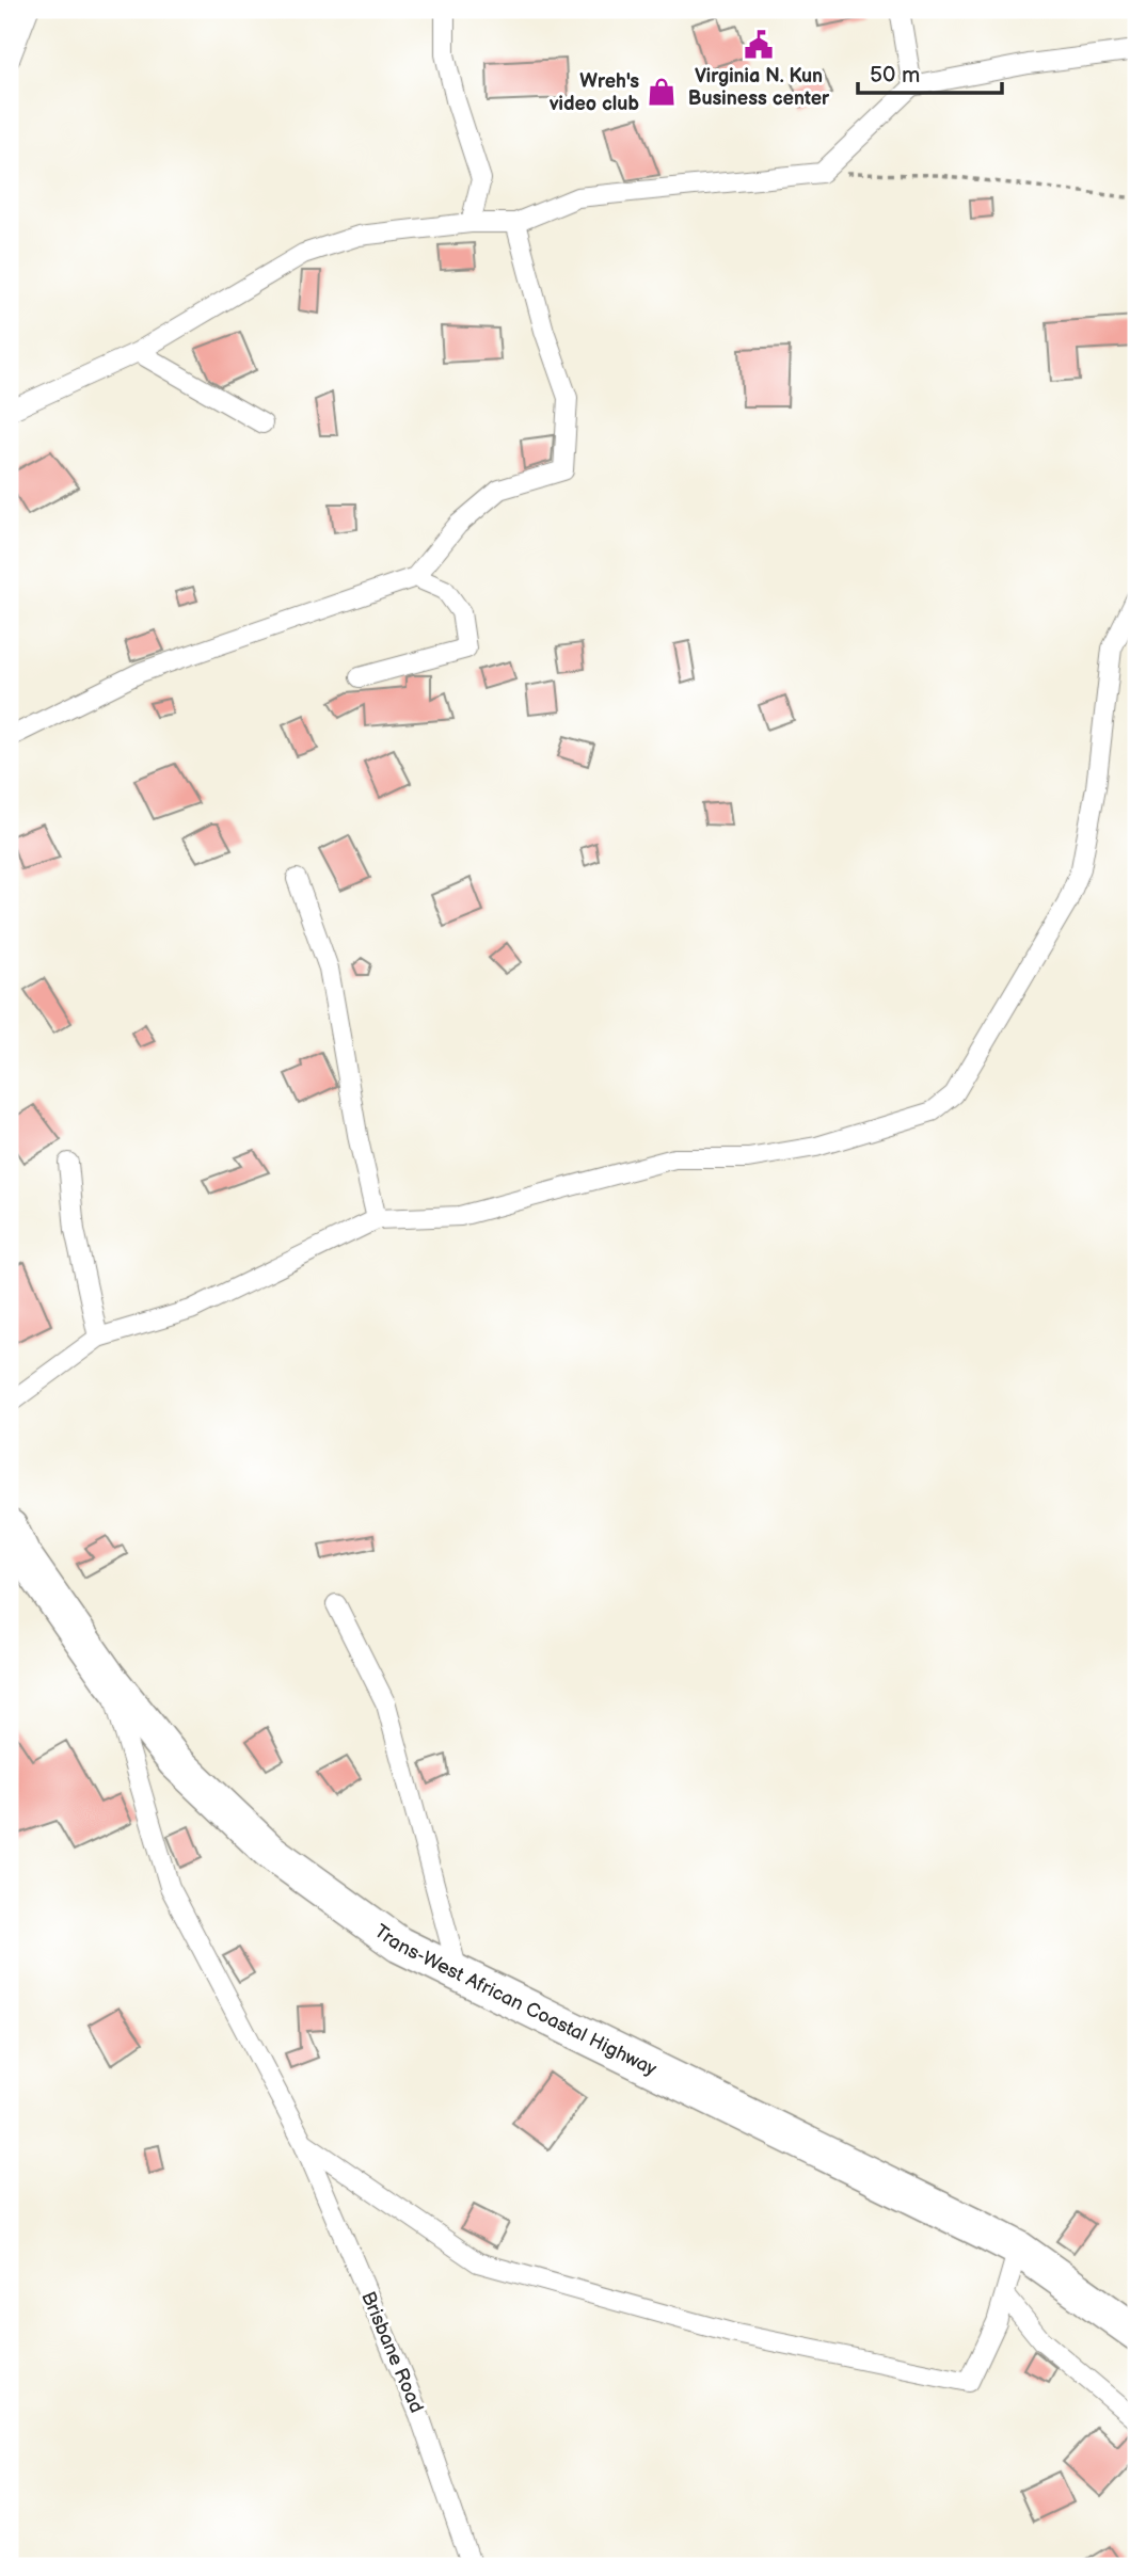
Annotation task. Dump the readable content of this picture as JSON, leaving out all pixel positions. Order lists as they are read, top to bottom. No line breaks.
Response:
{"streets":{"highway":["Trans-West African Coastal Highway"],"street":["Brisbane Road"]},"crossings":[["Trans-West African Coastal Highway","Brisbane Road"]],"places":{"public building":["Virginia N. Kun Business center"],"shop":["Wreh's video club"]},"scale_bar":"50 m"}
